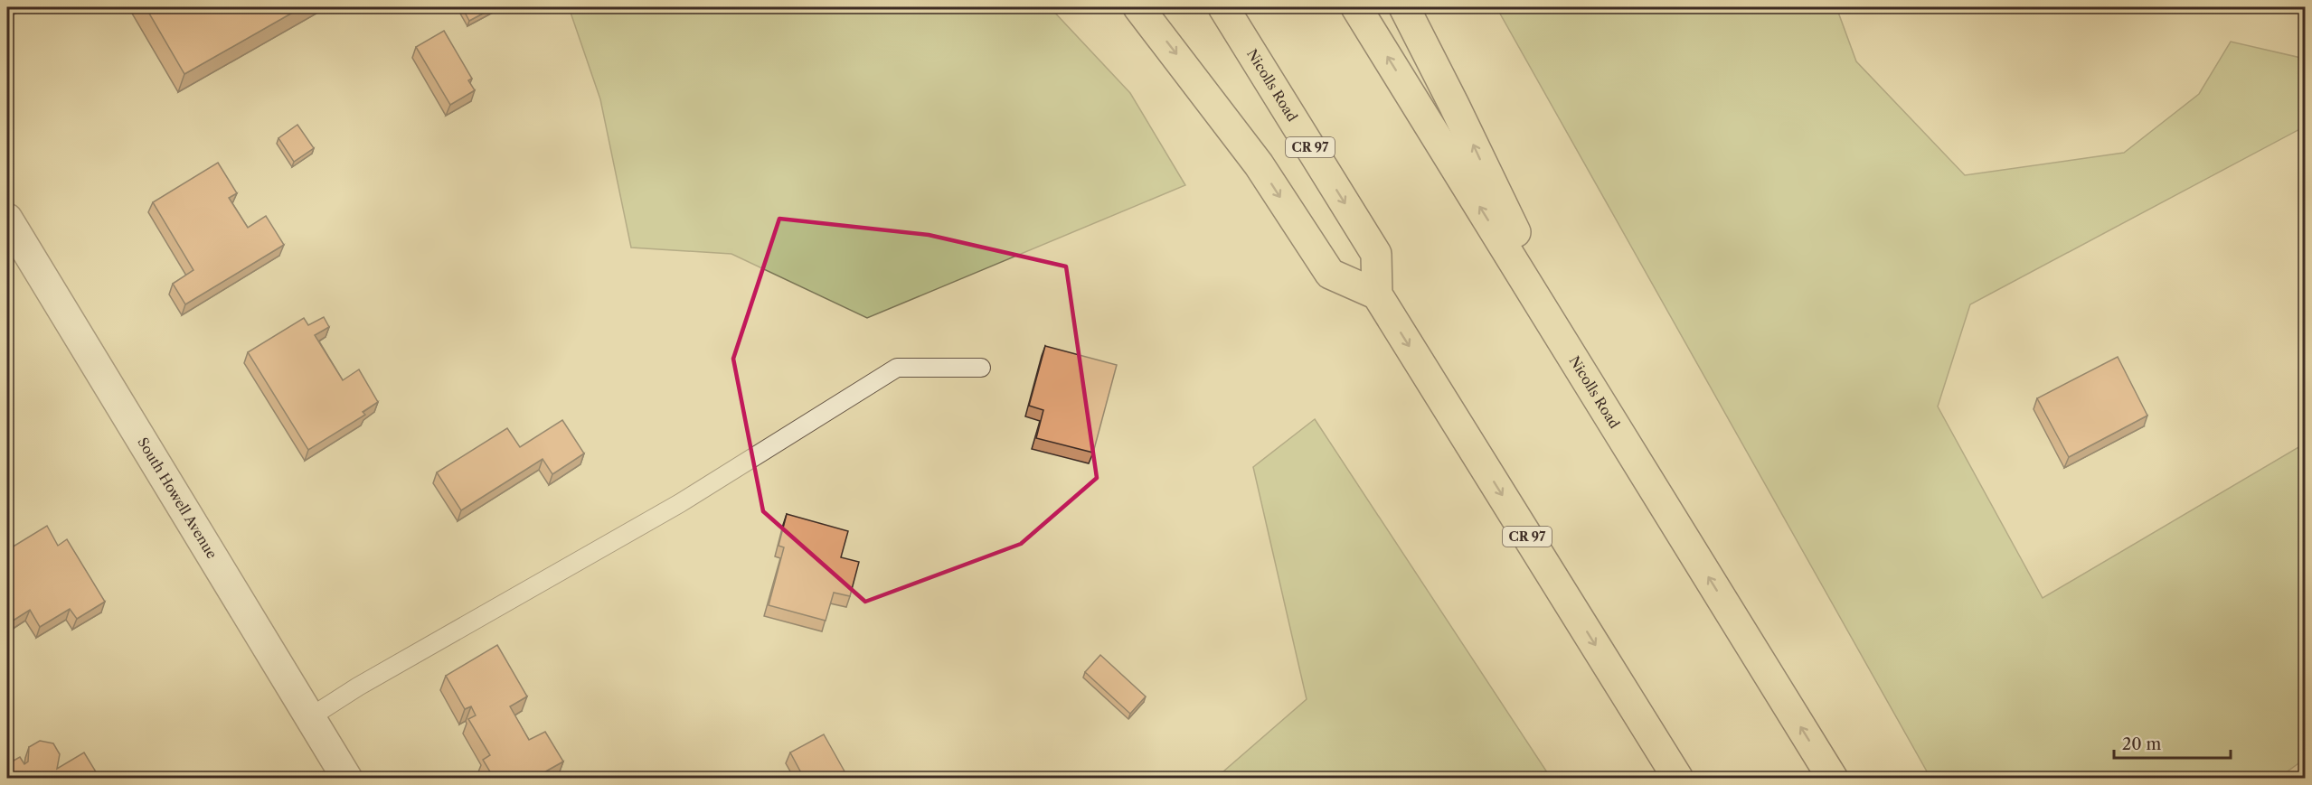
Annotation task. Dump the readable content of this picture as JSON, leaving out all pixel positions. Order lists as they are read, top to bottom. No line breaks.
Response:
{"streets":{"highway":["Nicolls Road","CR 97"],"street":["South Howell Avenue"]},"crossings":[["Nicolls Road","CR 97"]],"scale_bar":"20 m"}
